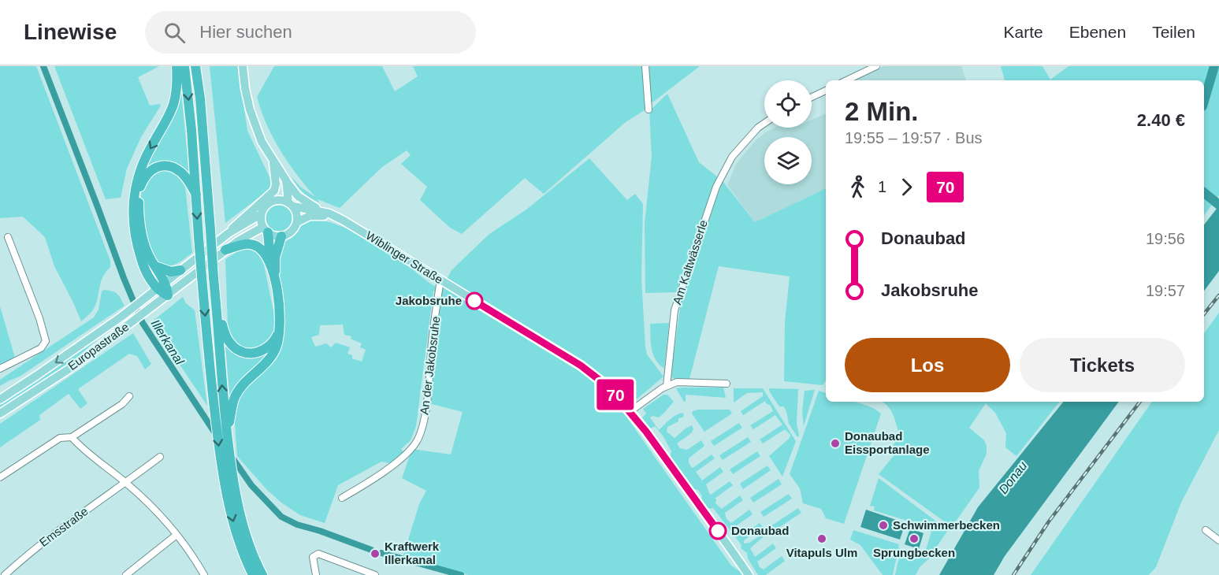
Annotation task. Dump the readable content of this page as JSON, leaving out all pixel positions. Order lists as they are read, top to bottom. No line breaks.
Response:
{"streets":{"main road":["Wiblinger Straße","Europastraße"],"street":["Am Kaltwässerle","An der Jakobsruhe","Emsstraße"]},"crossings":[["Wiblinger Straße","Europastraße"],["Wiblinger Straße","An der Jakobsruhe"]],"water":["Illerkanal","Donau"],"places":["Jakobsruhe","Donaubad Eissportanlage","Schwimmerbecken","Donaubad","Vitapuls Ulm","Sprungbecken","Kraftwerk Illerkanal"],"lines":["bus line 70"],"page":{"header":"Linewise","search":"Hier suchen","nav":["Karte","Ebenen","Teilen"],"on_map":"70","heading":["2 Min.","19:55 – 19:57 · Bus","2.40 €"],"legs":["1","70"],"list":[{"name":"Donaubad","value":"19:56"},{"name":"Jakobsruhe","value":"19:57"}],"buttons":["Los","Tickets"]}}
